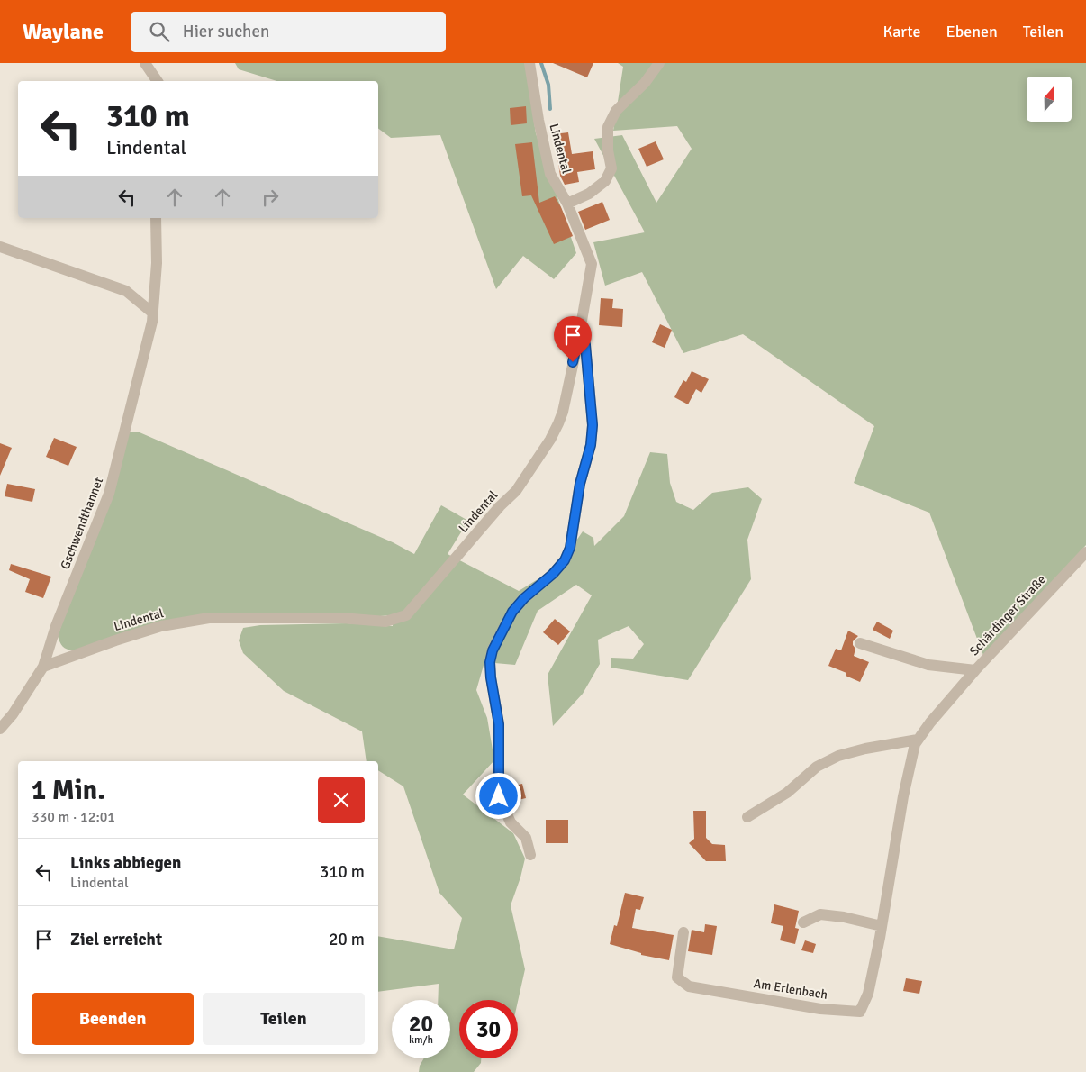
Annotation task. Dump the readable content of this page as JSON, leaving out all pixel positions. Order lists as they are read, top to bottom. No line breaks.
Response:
{"streets":{"street":["Lindental","Gschwendthannet","Schärdinger Straße","Am Erlenbach"]},"crossings":[["Lindental","Gschwendthannet"],["Schärdinger Straße","Am Erlenbach"]],"north":"top","page":{"header":"Waylane","search":"Hier suchen","nav":["Karte","Ebenen","Teilen"],"turn":["310 m","Lindental"],"heading":["1 Min.","330 m · 12:01"],"list":[{"name":"Links abbiegen","note":"Lindental","value":"310 m"},{"name":"Ziel erreicht","value":"20 m"}],"buttons":["Beenden","Teilen"],"speed":"20 km/h","limit":"30"}}
